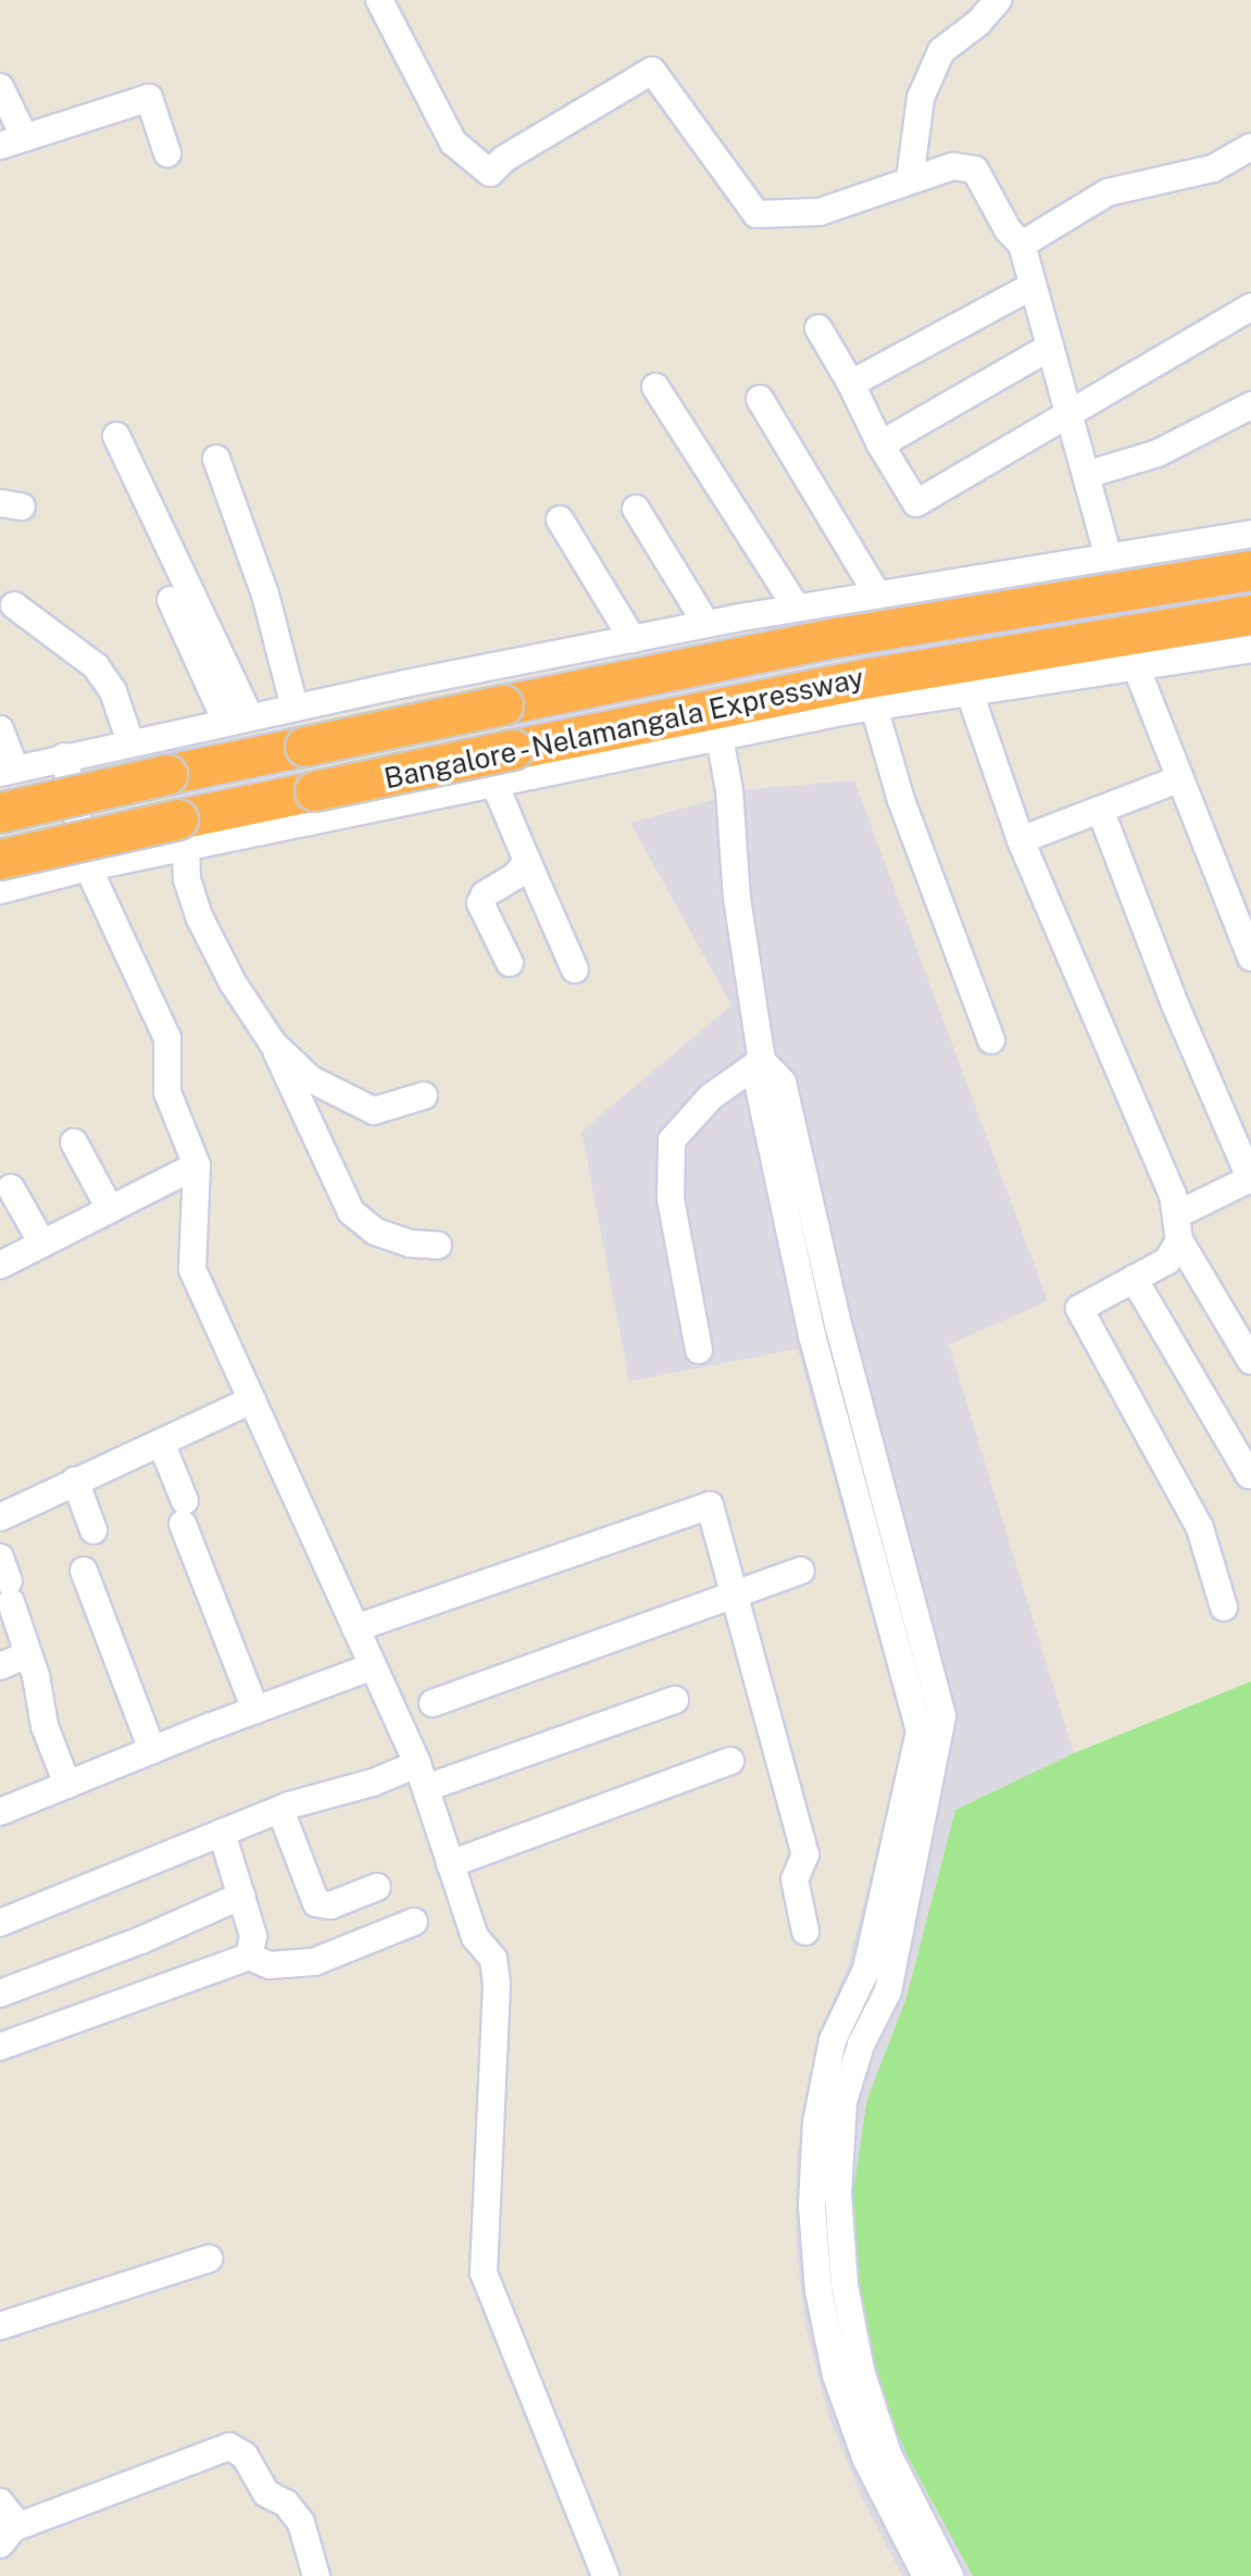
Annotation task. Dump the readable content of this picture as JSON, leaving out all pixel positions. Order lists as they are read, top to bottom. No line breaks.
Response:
{"streets":{"highway":["Bangalore - Nelamangala Expressway"]}}
